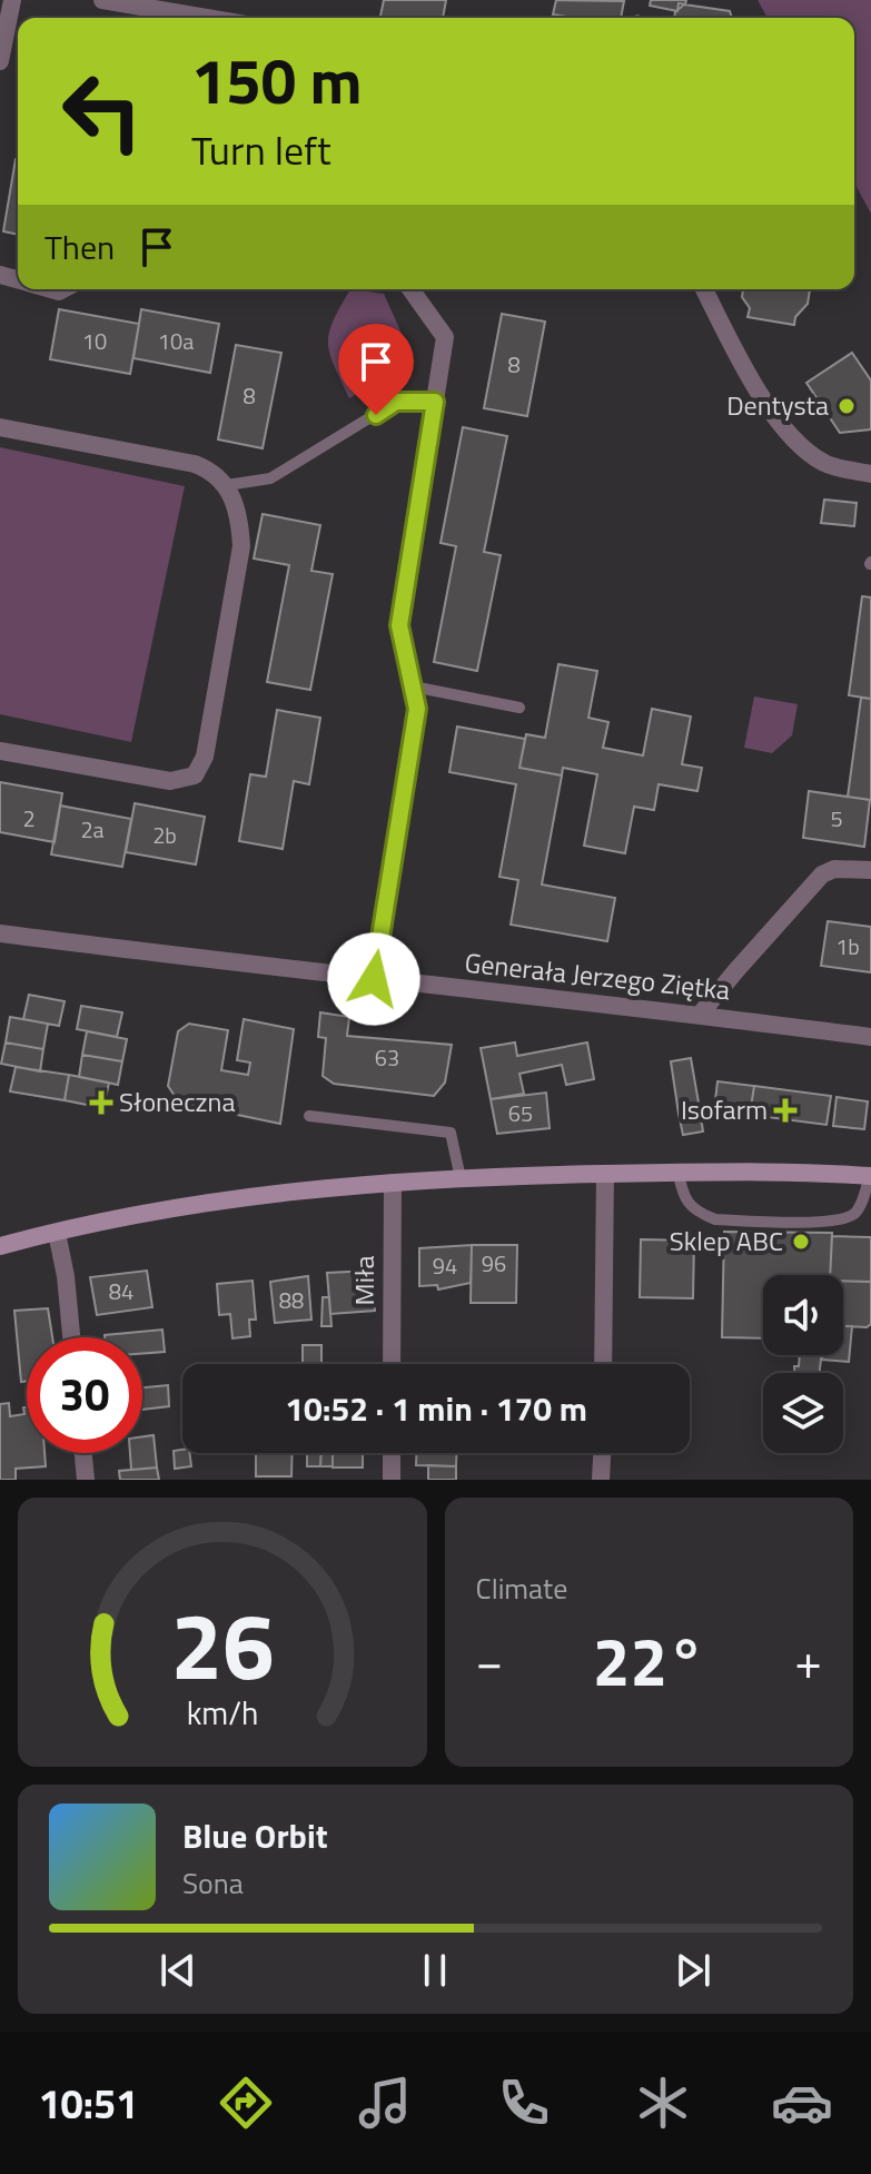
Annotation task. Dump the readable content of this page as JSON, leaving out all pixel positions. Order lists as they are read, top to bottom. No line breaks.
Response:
{"streets":{"street":["Generała Jerzego Ziętka","Miła"]},"places":{"other":["Dentysta","Sklep ABC"],"health":["Słoneczna","Isofarm"]},"house_numbers":["10","10a","8","8","2","5","2a","2b","1b","63","65","96","94","84","88"],"page":{"turn":["150 m","Turn left"],"then":"Then","limit":"30","trip":"10:52 · 1 min · 170 m","tile":"Climate","heat":["−","22°","+"],"song":["Blue Orbit","Sona"],"tabs":"10:51","gauge":["26","km/h"]}}
